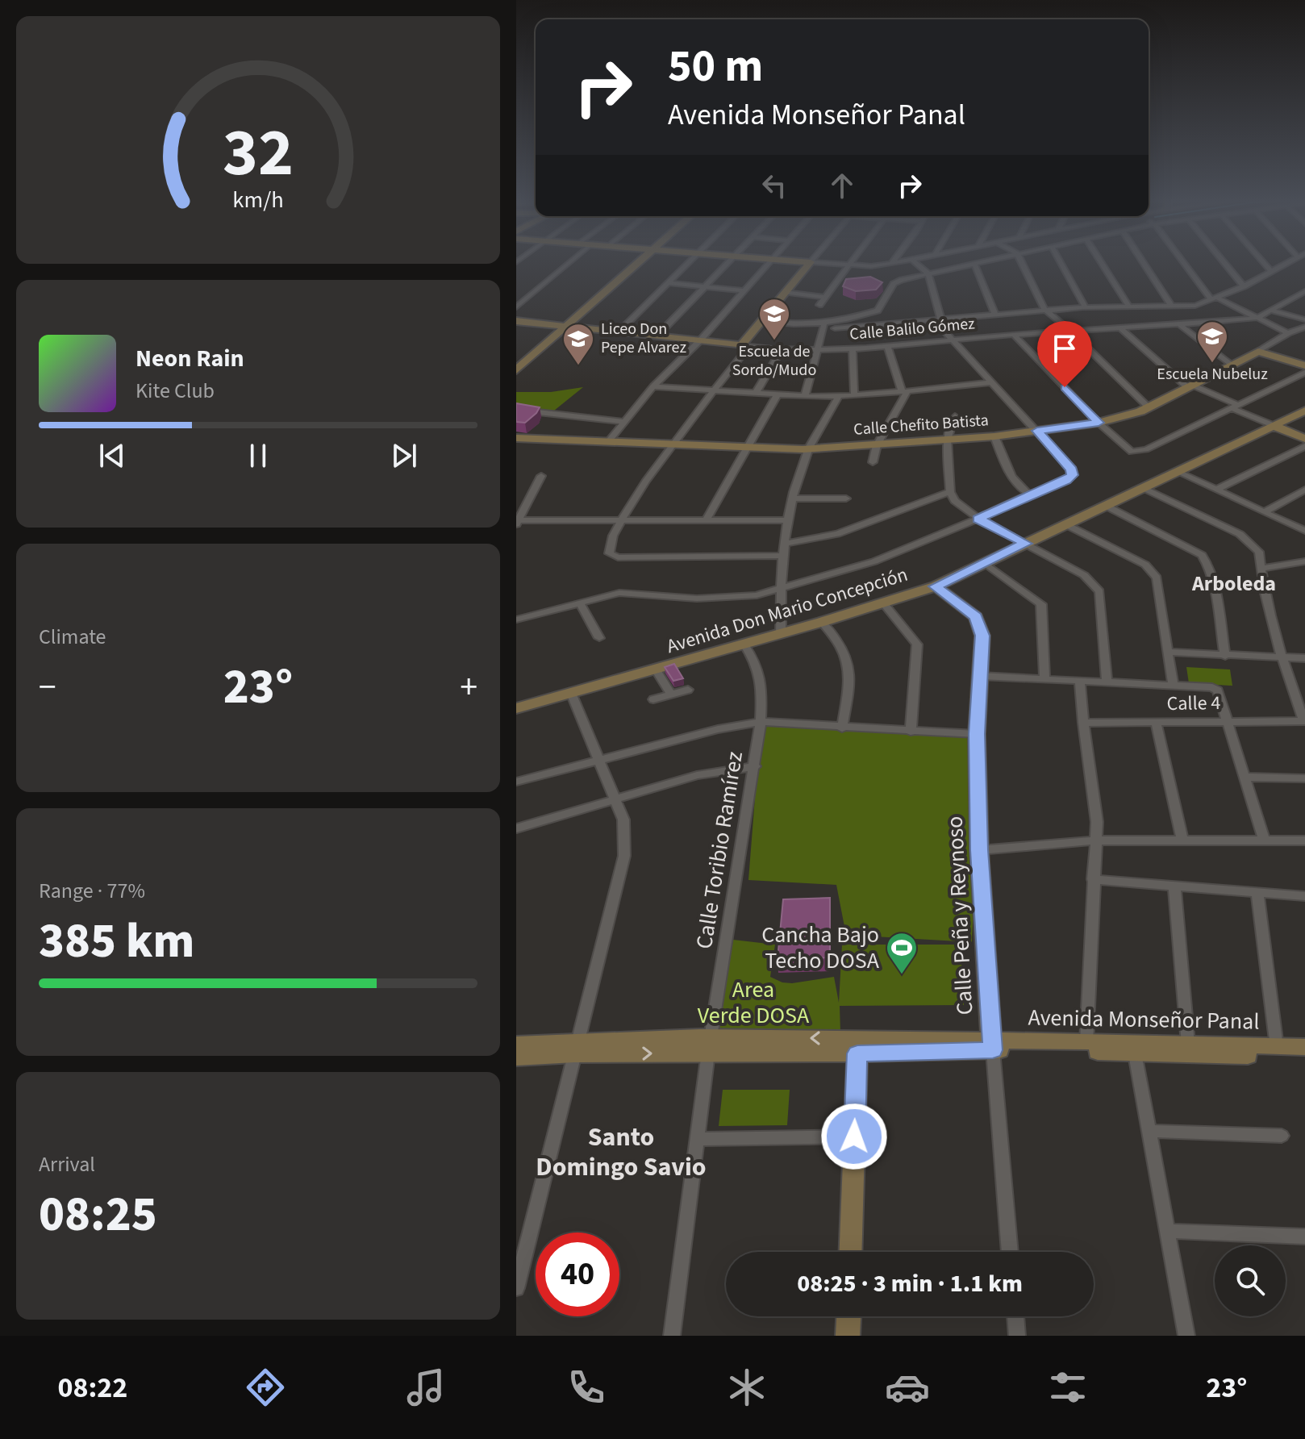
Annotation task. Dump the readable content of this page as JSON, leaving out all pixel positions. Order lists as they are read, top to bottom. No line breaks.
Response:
{"streets":{"street":["Calle Balilo Gómez","Calle Chefito Batista","Avenida Don Mario Concepción","Calle 4","Calle Toribio Ramírez","Calle Peña y Reynoso","Avenida Monseñor Panal"]},"crossings":[["Avenida Don Mario Concepción","Calle Toribio Ramírez"],["Avenida Don Mario Concepción","Calle Peña y Reynoso"],["Calle Toribio Ramírez","Avenida Monseñor Panal"],["Calle Peña y Reynoso","Avenida Monseñor Panal"]],"districts":["Arboleda","Santo Domingo Savio"],"parks":["Area Verde DOSA"],"places":{"school or university":["Escuela de Sordo/Mudo","Escuela Nubeluz","Liceo Don Pepe Alvarez"],"sports":["Cancha Bajo Techo DOSA"]},"page":{"turn":["50 m","Avenida Monseñor Panal"],"song":["Neon Rain","Kite Club"],"tile":["Climate",["Range · 77%","385 km"],["Arrival","08:25"]],"heat":["−","23°","+"],"limit":"40","trip":"08:25 · 3 min · 1.1 km","tabs":["08:22","23°"],"gauge":["32","km/h"]}}
